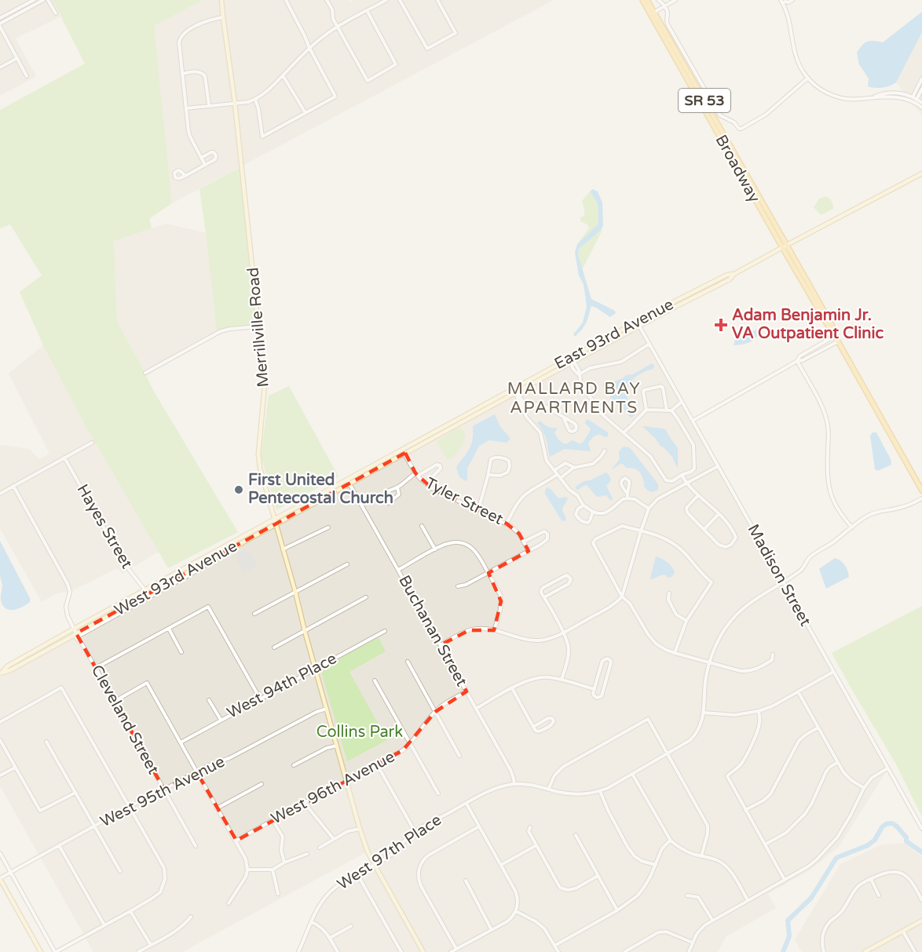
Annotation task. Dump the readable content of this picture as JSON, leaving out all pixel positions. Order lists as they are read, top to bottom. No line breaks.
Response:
{"streets":{"main road":["SR 53","Broadway"],"street":["Merrillville Road","East 93rd Avenue","Tyler Street","Hayes Street","Madison Street","West 93rd Avenue","Buchanan Street","West 94th Place","Cleveland Street","West 96th Avenue","West 95th Avenue","West 97th Place"]},"crossings":[["Broadway","East 93rd Avenue"],["Merrillville Road","West 93rd Avenue"],["Merrillville Road","West 94th Place"],["Merrillville Road","West 96th Avenue"],["Merrillville Road","West 95th Avenue"],["Merrillville Road","West 97th Place"],["East 93rd Avenue","Tyler Street"],["East 93rd Avenue","Madison Street"],["East 93rd Avenue","West 93rd Avenue"],["East 93rd Avenue","Buchanan Street"],["Hayes Street","West 93rd Avenue"],["Madison Street","West 97th Place"],["West 93rd Avenue","Buchanan Street"],["West 93rd Avenue","Cleveland Street"],["Buchanan Street","West 96th Avenue"],["Buchanan Street","West 97th Place"],["Cleveland Street","West 95th Avenue"]],"districts":["MALLARD BAY APARTMENTS"],"parks":["Collins Park"],"places":{"health":["Adam Benjamin Jr. VA Outpatient Clinic"],"other":["First United Pentecostal Church"]}}
